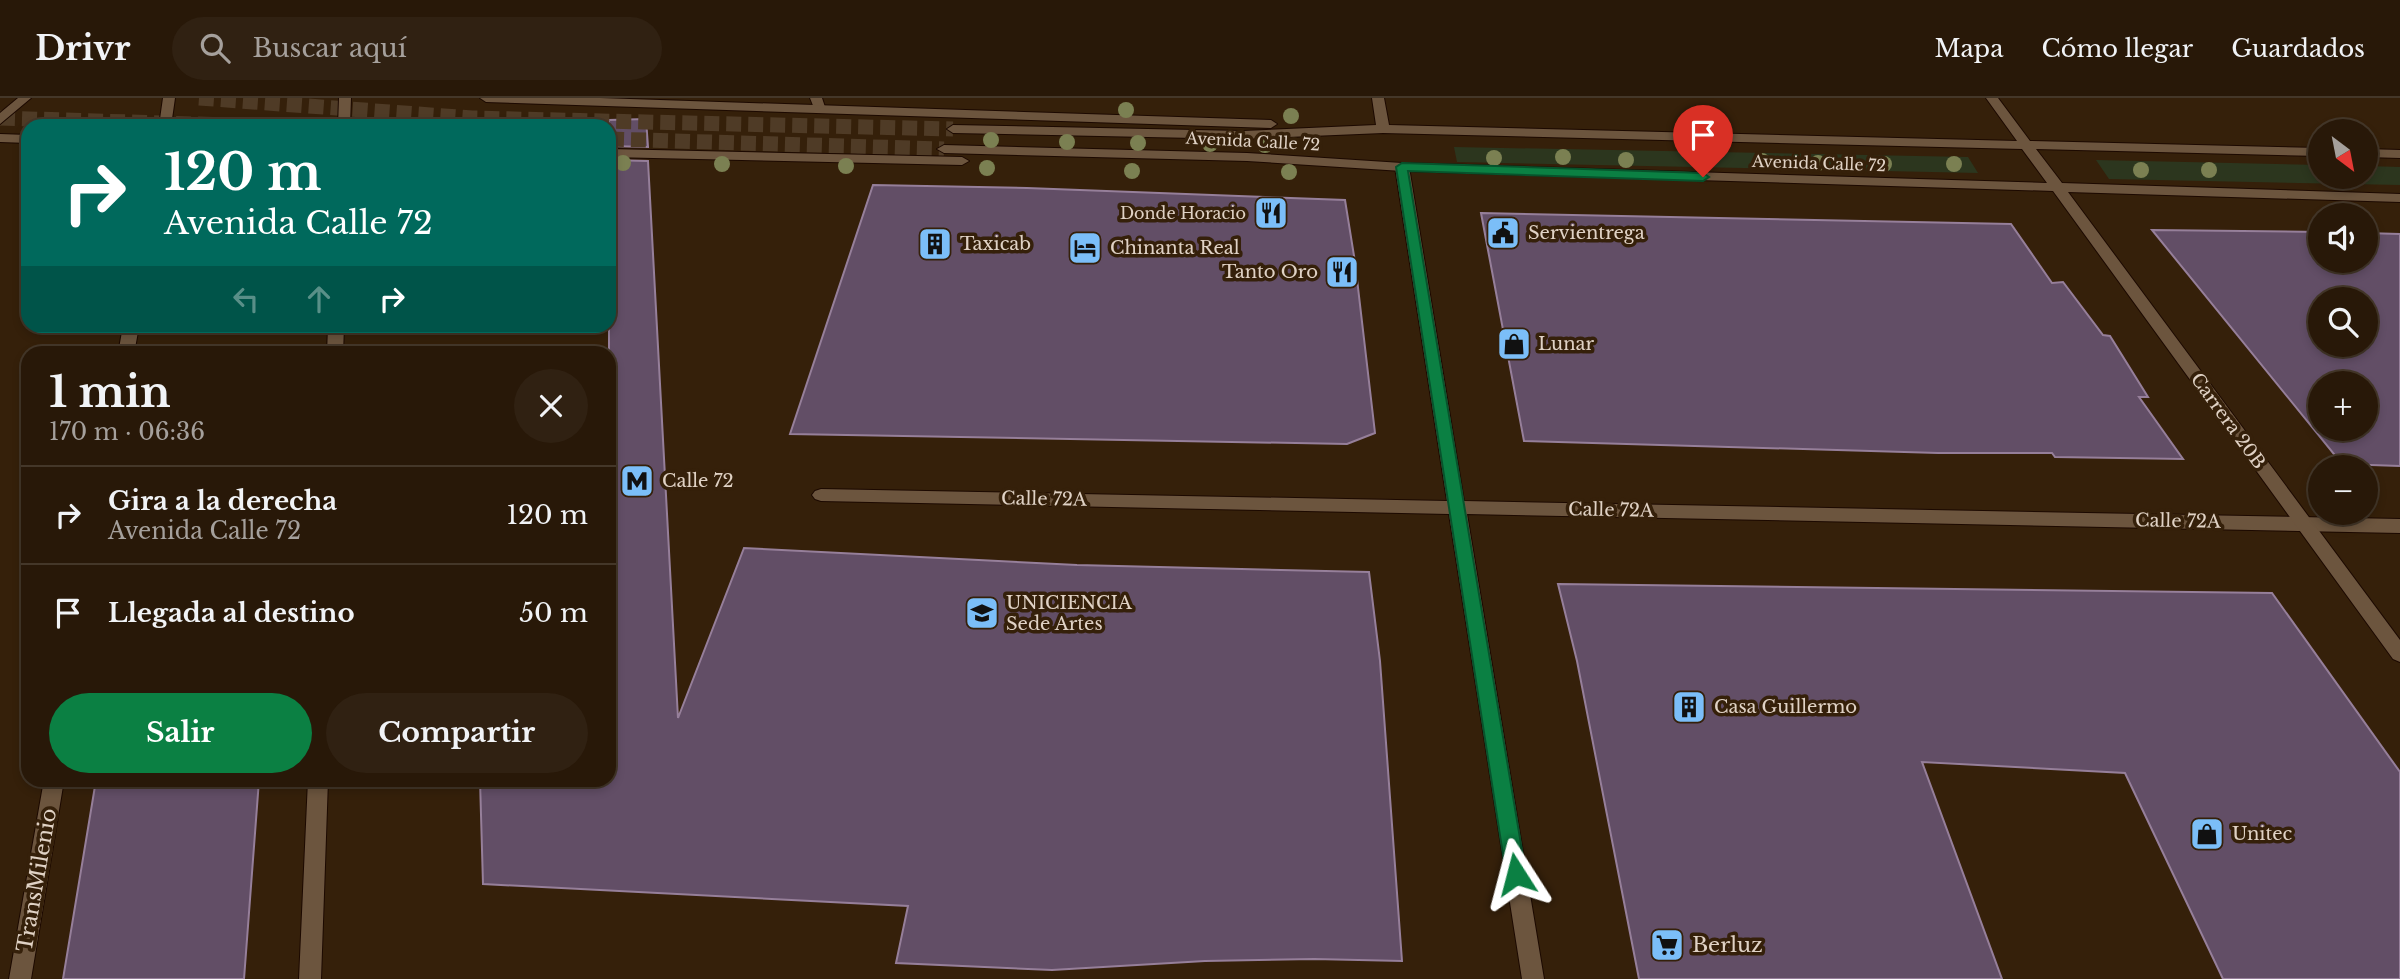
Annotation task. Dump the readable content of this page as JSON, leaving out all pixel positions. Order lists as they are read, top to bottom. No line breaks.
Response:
{"streets":{"main road":["Avenida Calle 72","Carrera 20B","Calle 72A","TransMilenio"]},"crossings":[["Avenida Calle 72","Carrera 20B"],["Carrera 20B","Calle 72A"]],"places":{"restaurant":["Donde Horacio","Tanto Oro"],"public building":["Servientrega"],"building":["Taxicab","Casa Guillermo"],"hotel":["Chinanta Real"],"shop":["Lunar","Unitec"],"metro station":["Calle 72"],"school or university":["UNICIENCIA Sede Artes"],"supermarket":["Berluz"]},"north":"bottom right","page":{"header":"Drivr","search":"Buscar aquí","nav":["Mapa","Cómo llegar","Guardados"],"map_buttons":["+","−"],"turn":["120 m","Avenida Calle 72"],"heading":["1 min","170 m · 06:36"],"list":[{"name":"Gira a la derecha","note":"Avenida Calle 72","value":"120 m"},{"name":"Llegada al destino","value":"50 m"}],"buttons":["Salir","Compartir"]}}
